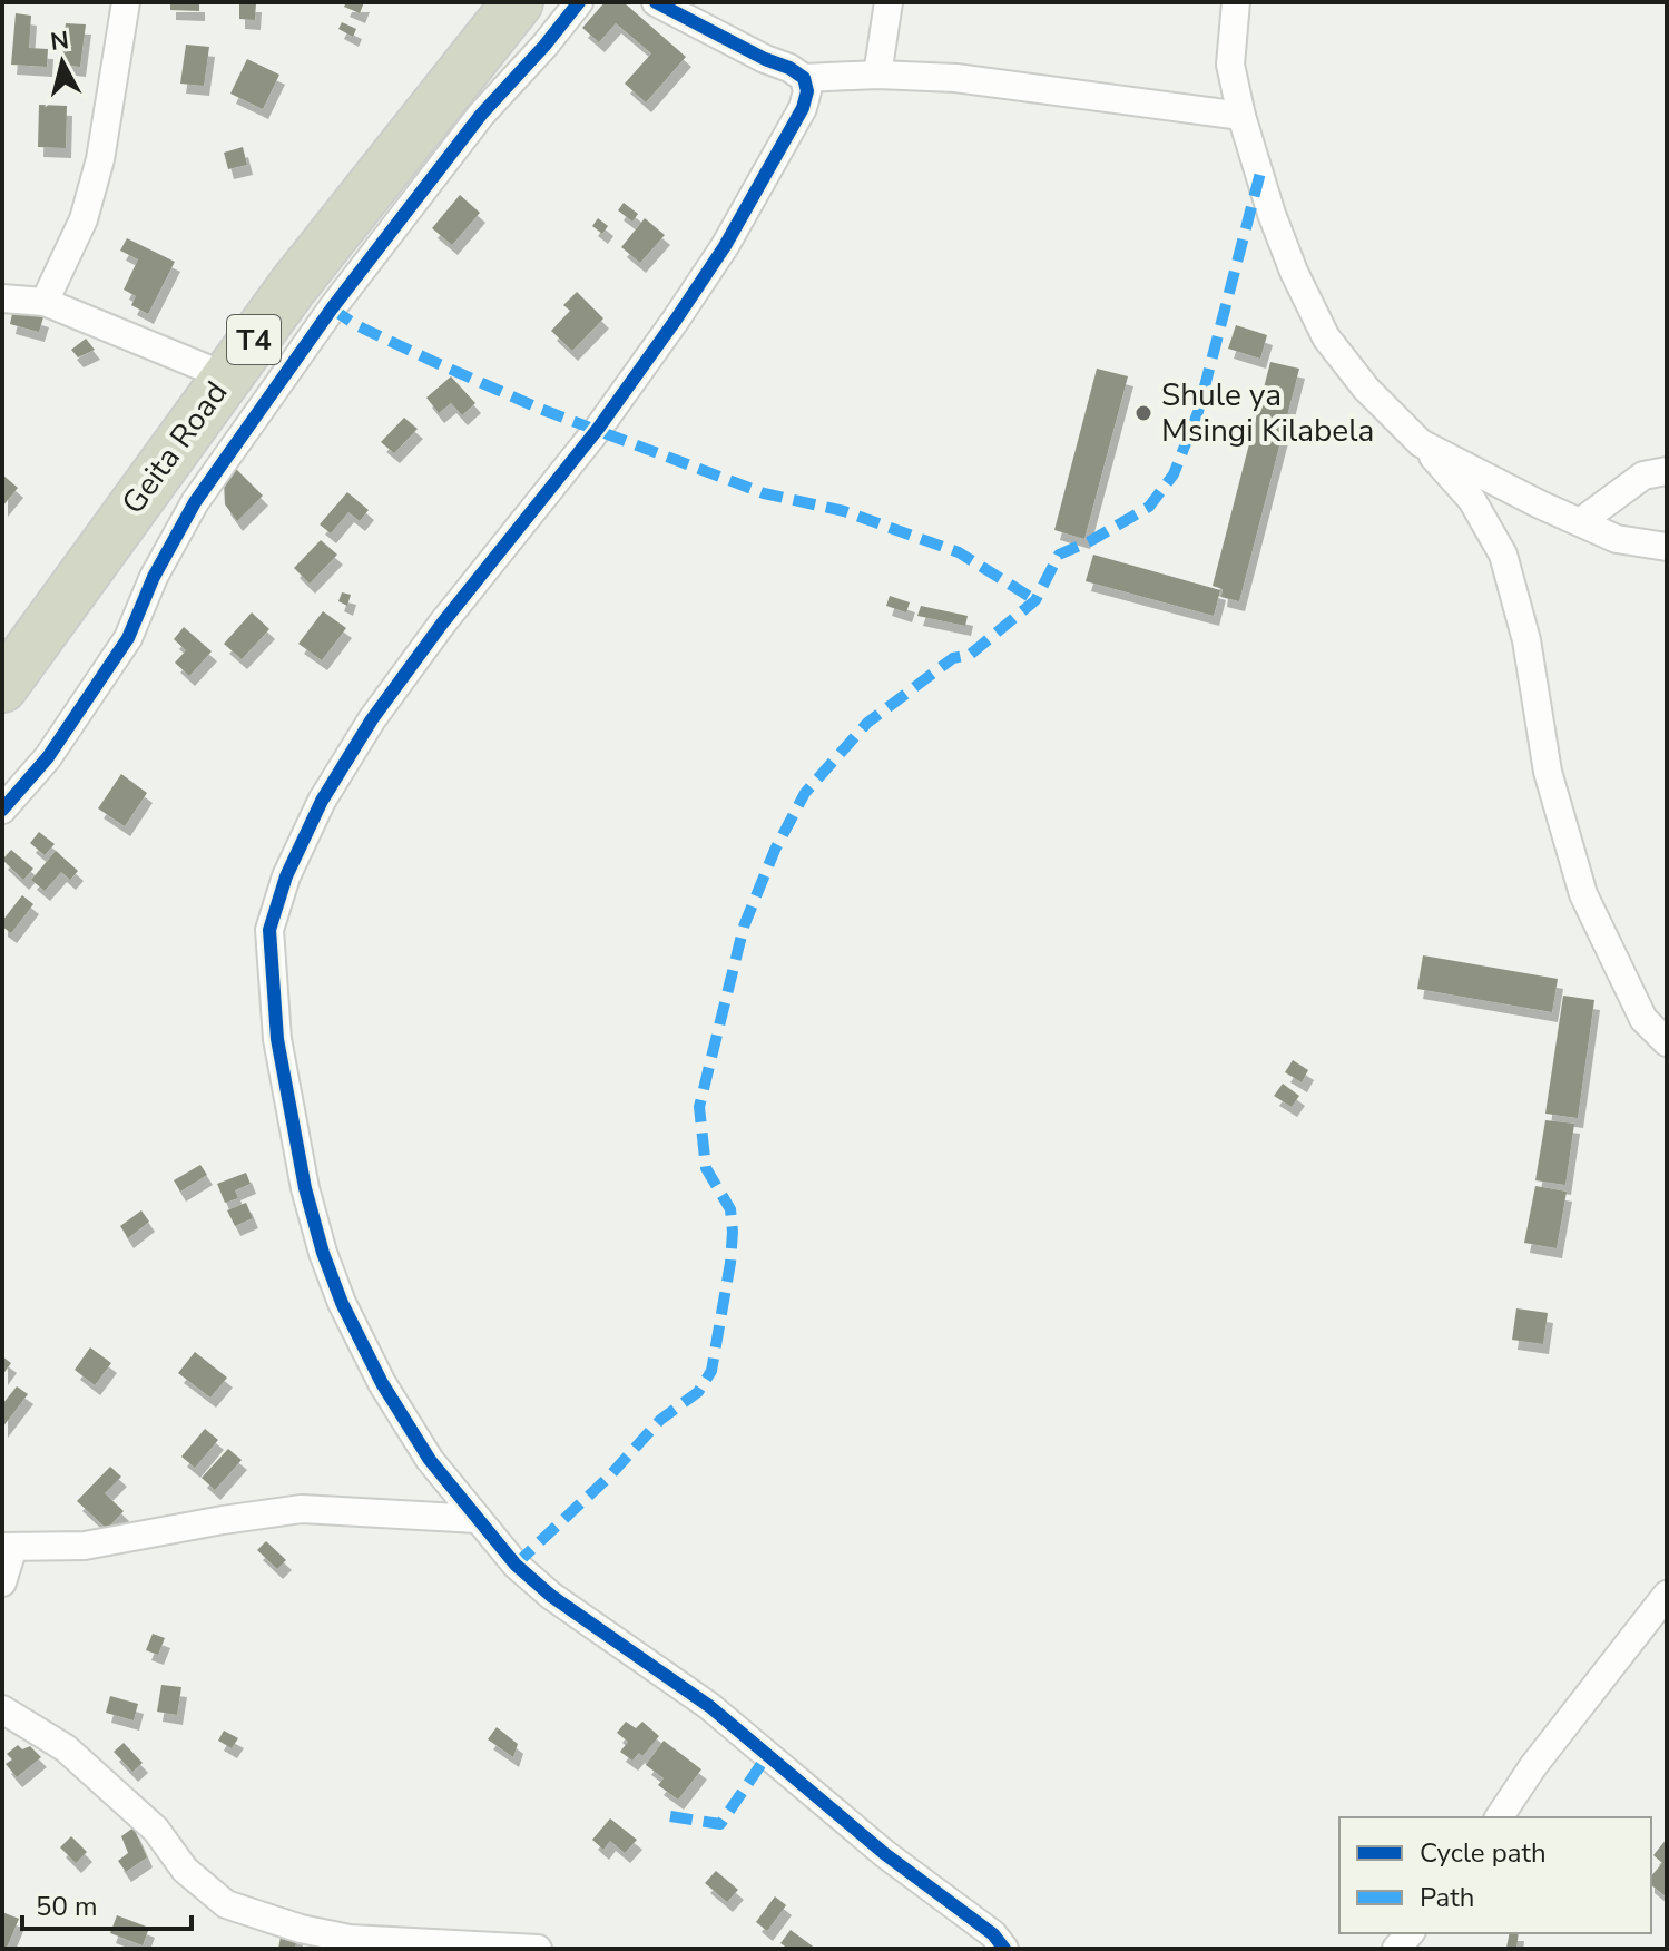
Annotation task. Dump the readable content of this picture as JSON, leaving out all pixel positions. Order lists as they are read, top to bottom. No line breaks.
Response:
{"streets":{"highway":["T4","Geita Road"]},"places":["Shule ya Msingi Kilabela"],"legend":["Cycle path","Path"],"scale_bar":"50 m","north":"top"}
